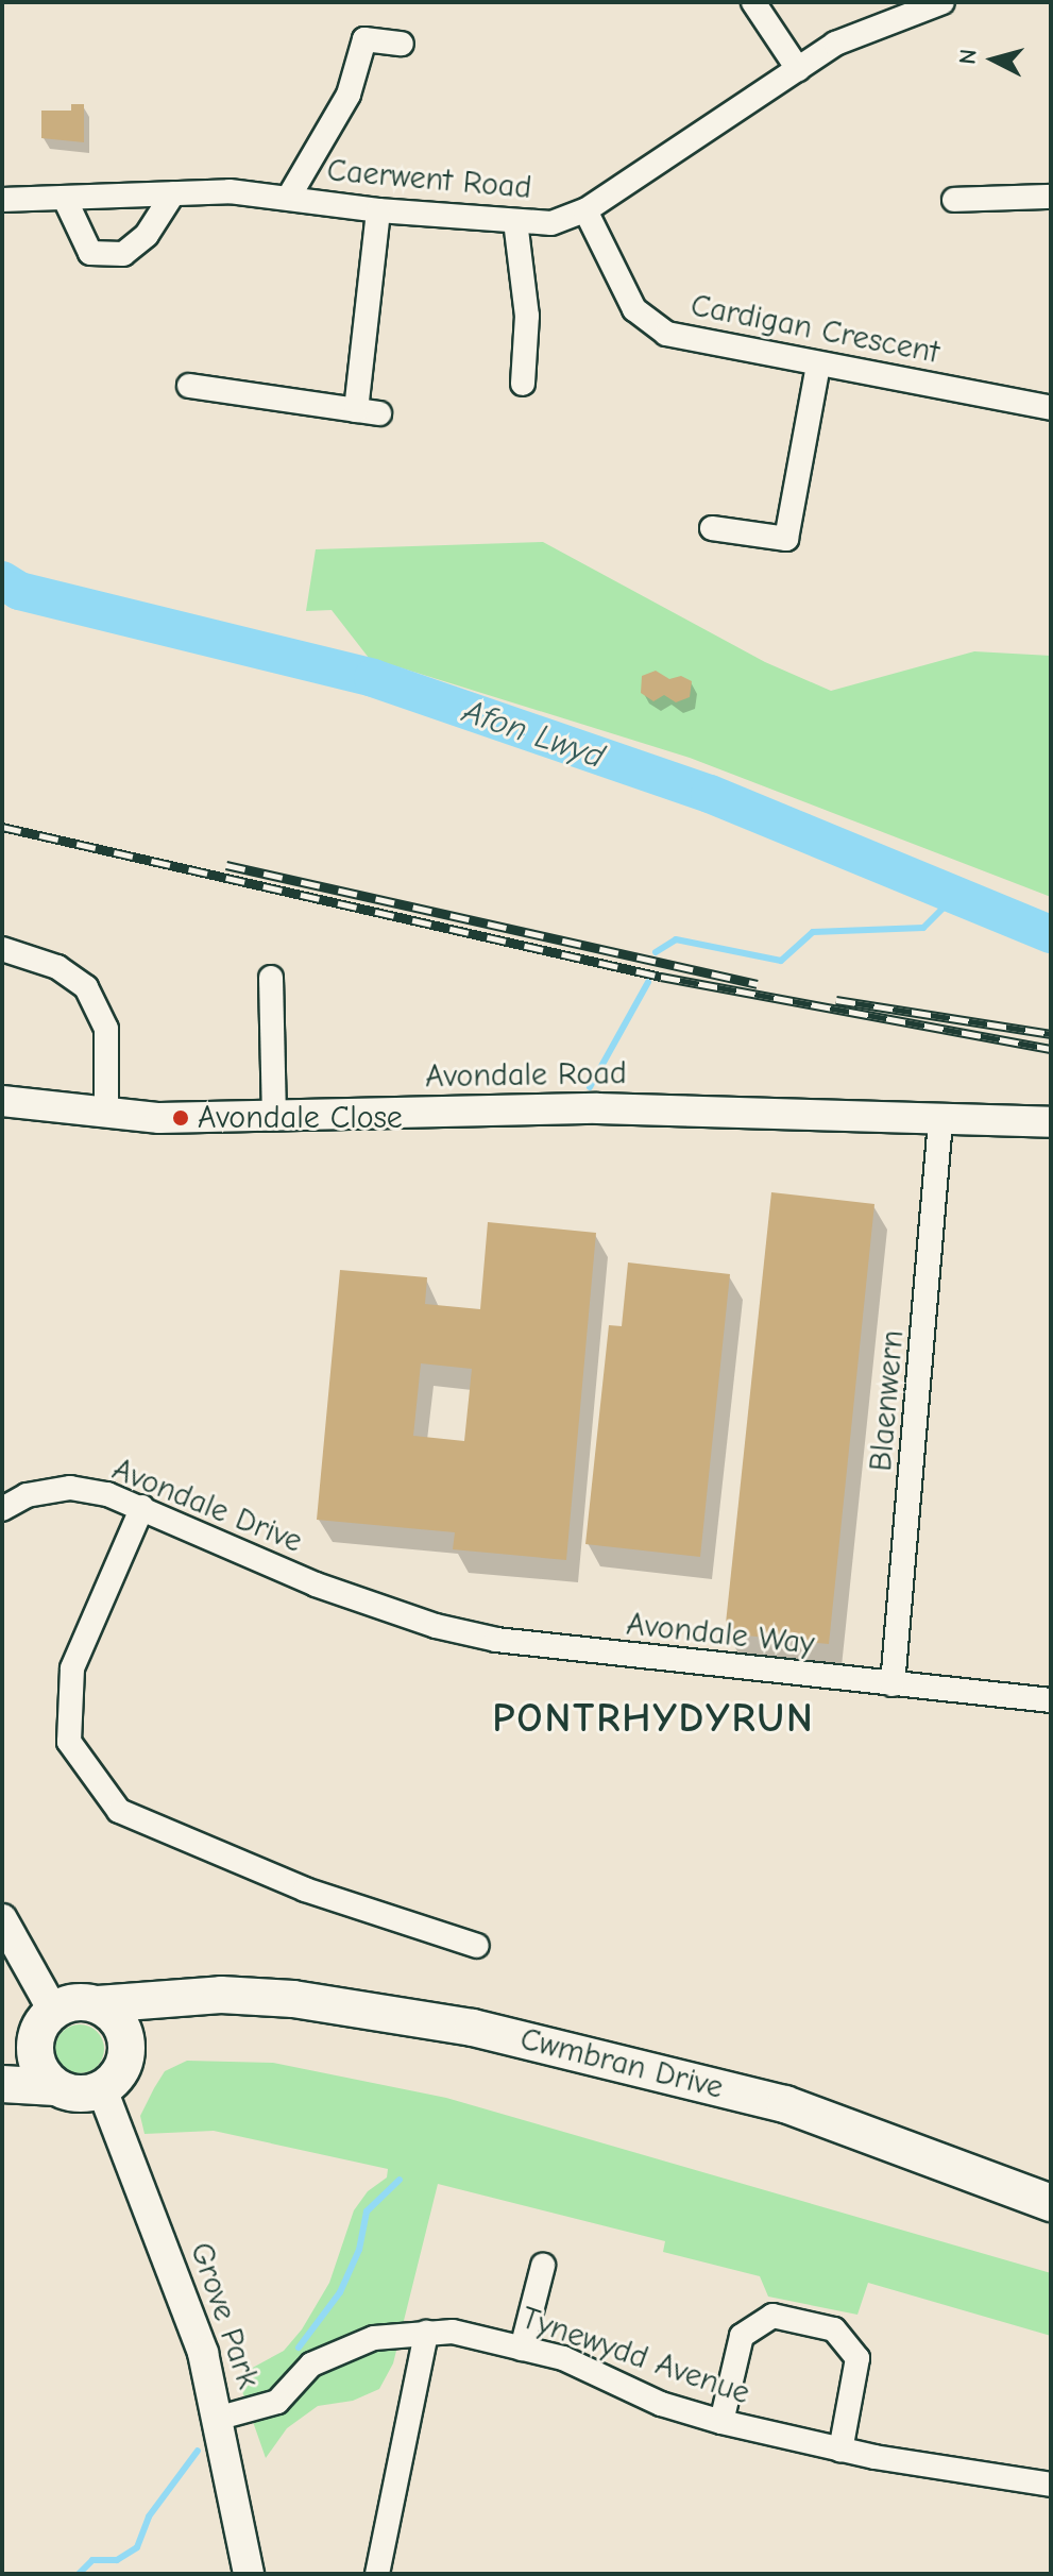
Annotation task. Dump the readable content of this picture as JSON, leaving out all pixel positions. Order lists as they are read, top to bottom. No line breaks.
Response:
{"streets":{"main road":["Cwmbran Drive"],"street":["Caerwent Road","Cardigan Crescent","Avondale Road","Blaenwern","Avondale Drive","Avondale Way","Grove Park","Tynewydd Avenue"]},"crossings":[["Caerwent Road","Cardigan Crescent"],["Avondale Road","Blaenwern"],["Blaenwern","Avondale Way"],["Avondale Drive","Avondale Way"],["Cwmbran Drive","Grove Park"],["Grove Park","Tynewydd Avenue"]],"districts":["PONTRHYDYRUN"],"water":["Afon Lwyd"],"places":["Avondale Close"],"north":"left"}
